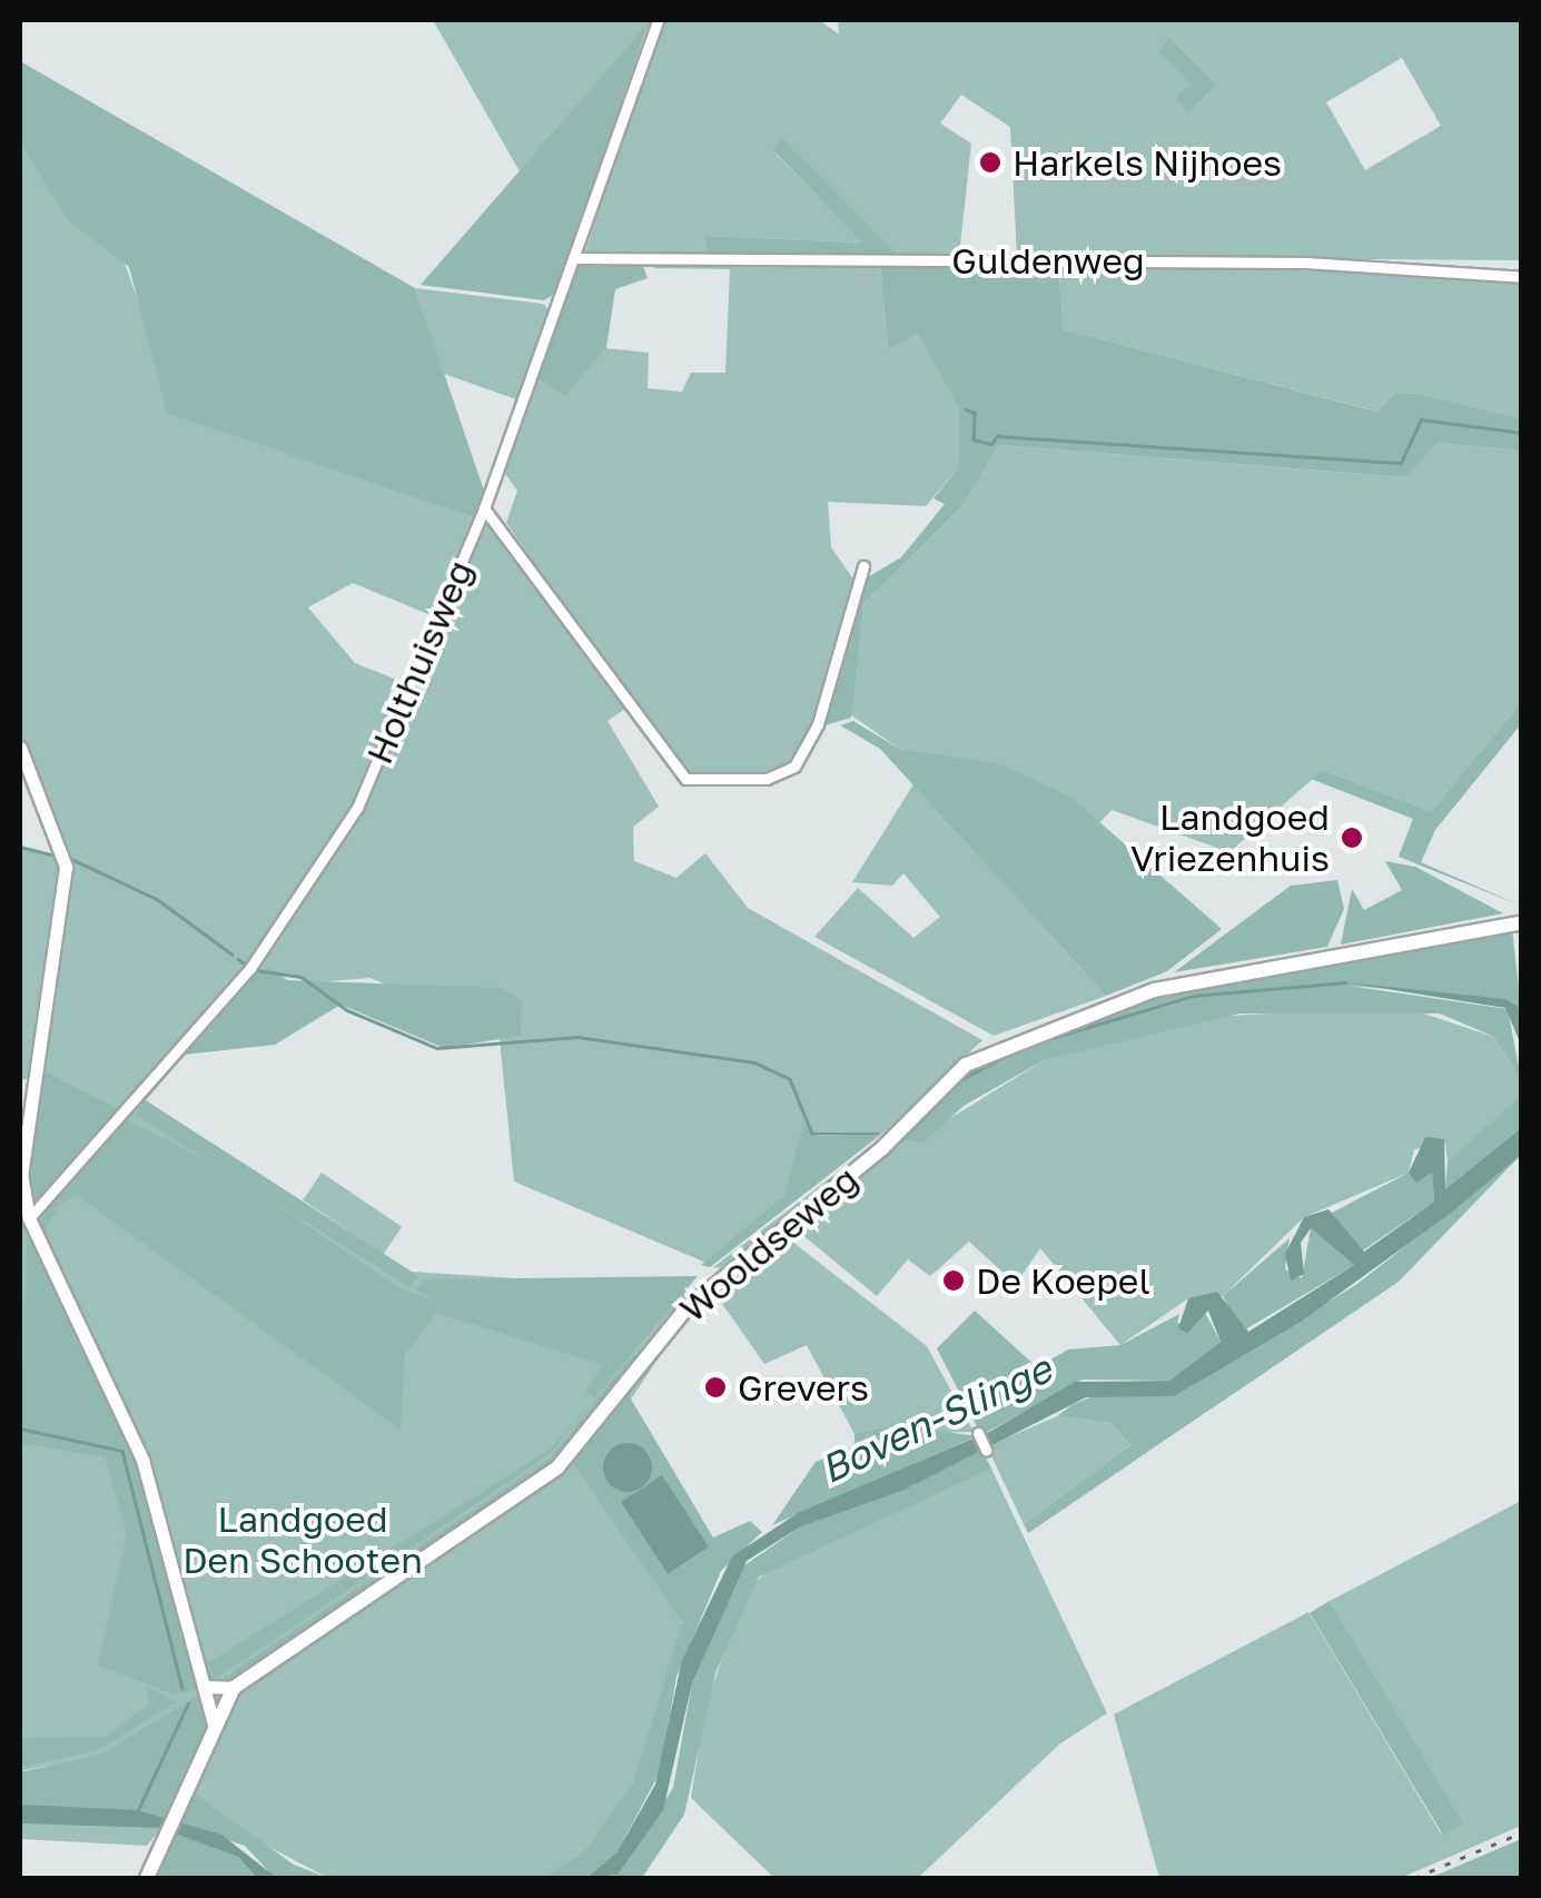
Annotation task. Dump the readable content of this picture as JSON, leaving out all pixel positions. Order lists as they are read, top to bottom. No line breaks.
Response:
{"streets":{"main road":["Wooldseweg"],"street":["Guldenweg","Holthuisweg"]},"crossings":[["Guldenweg","Holthuisweg"]],"water":["Boven-Slinge"],"parks":["Landgoed Den Schooten"],"places":["Harkels Nijhoes","Landgoed Vriezenhuis","De Koepel","Grevers"]}
